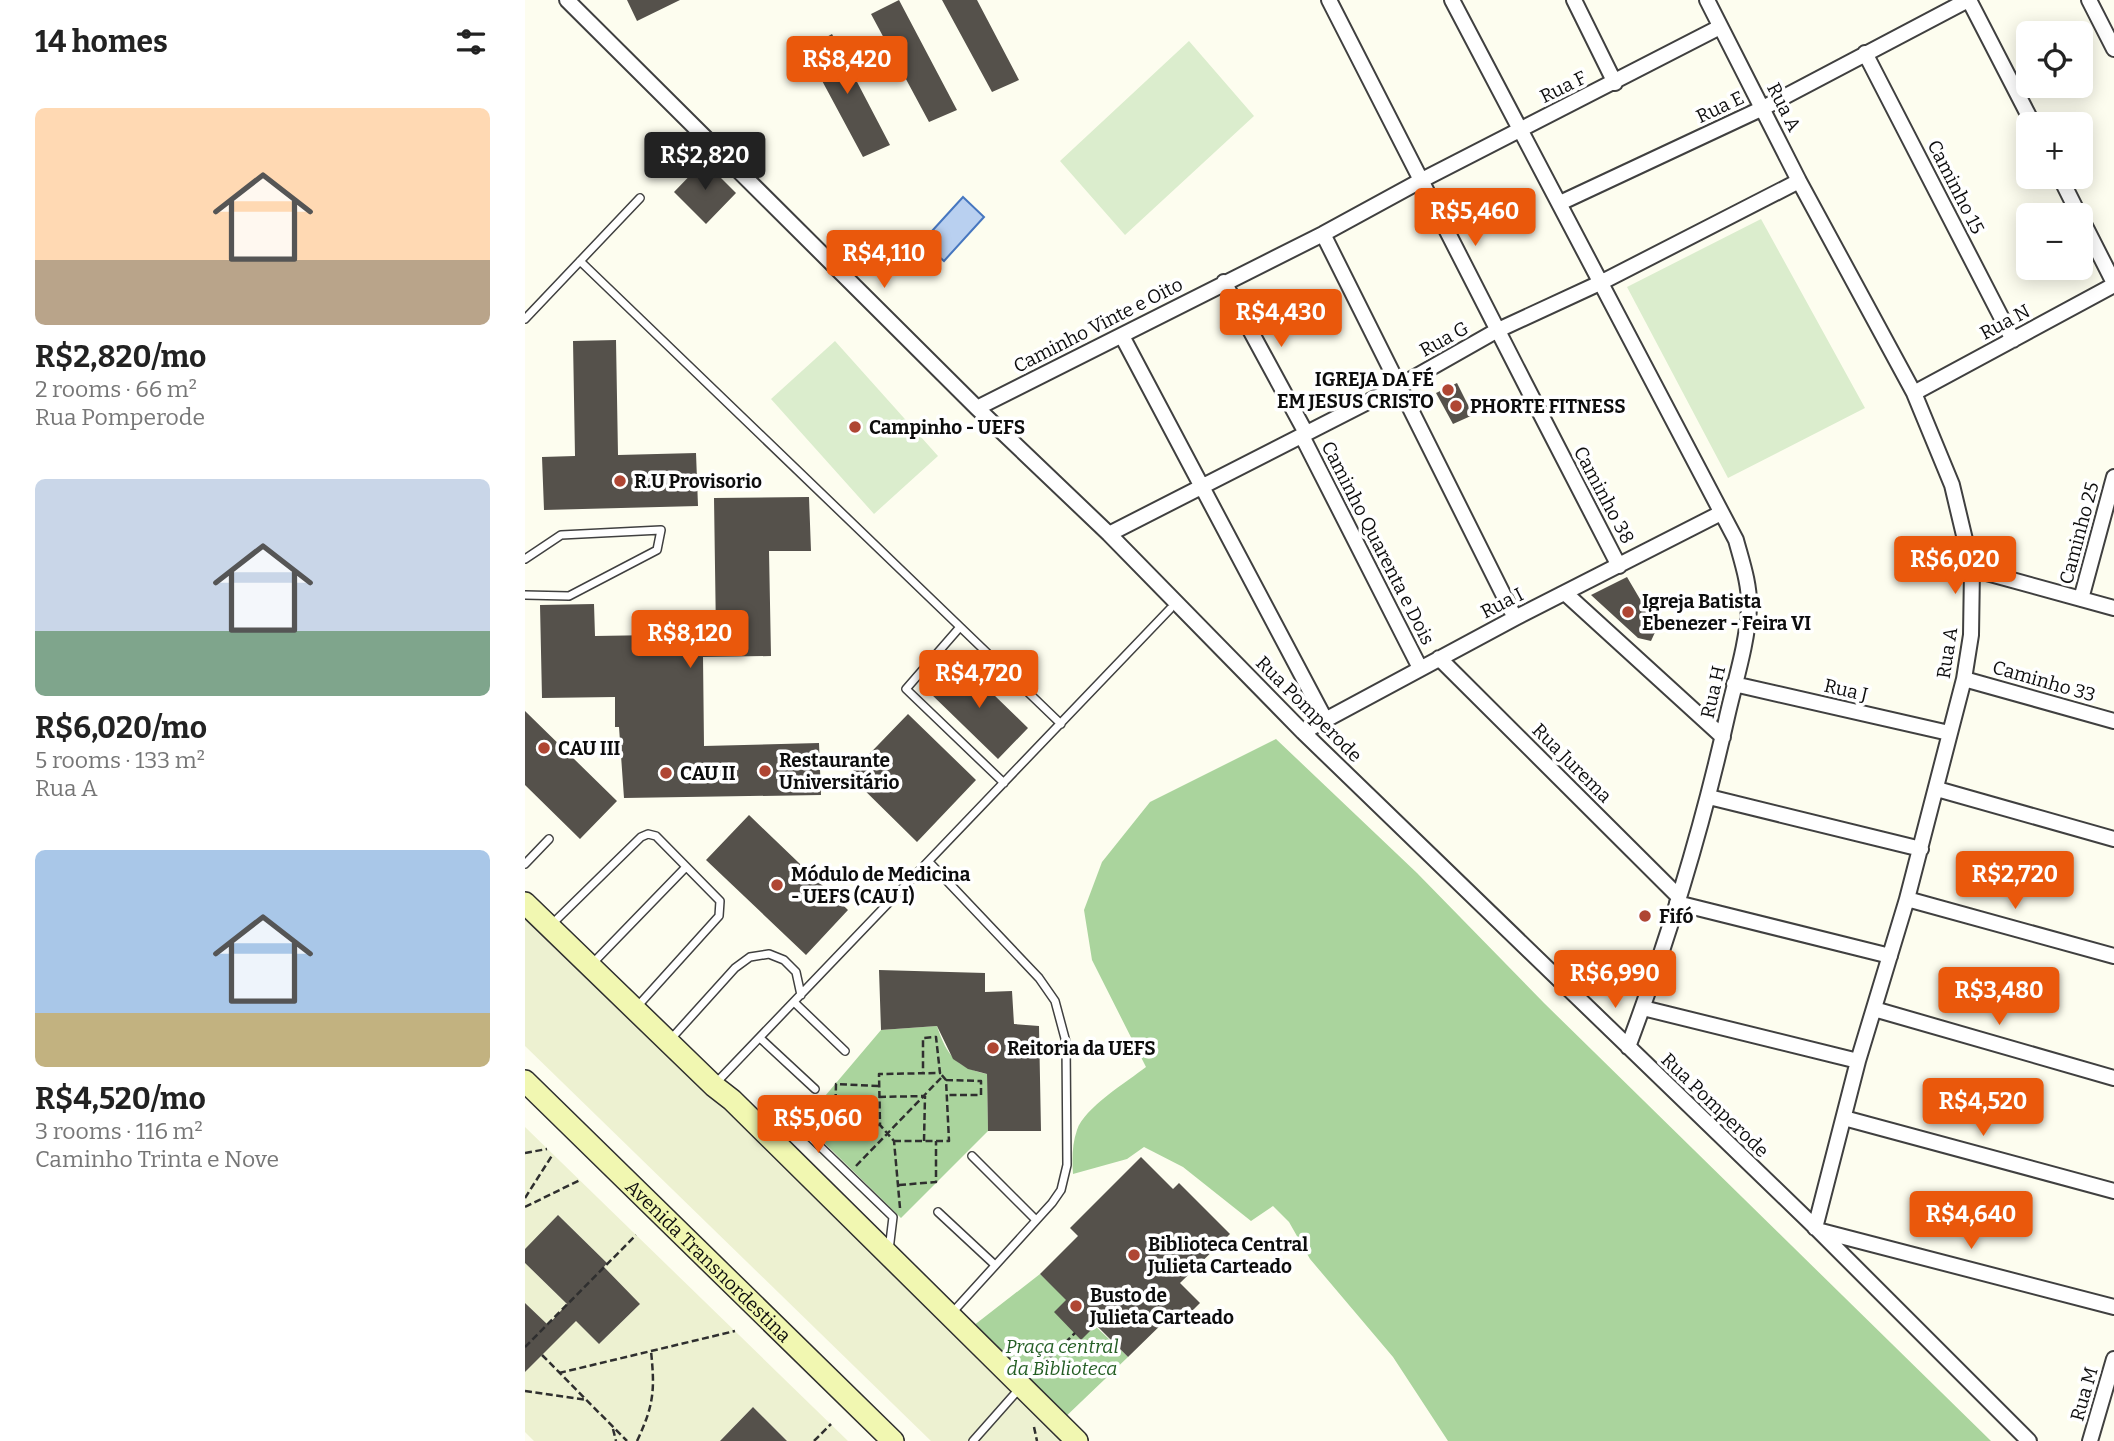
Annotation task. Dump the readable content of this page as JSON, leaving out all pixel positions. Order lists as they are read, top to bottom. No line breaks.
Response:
{"streets":{"street":["Rua F","Rua E","Rua A","Caminho 15","Rua N","Caminho Vinte e Oito","Rua G","Caminho 38","Caminho 25","Caminho Quarenta e Dois","Rua I","Caminho 33","Rua J","Rua H","Rua Pomperode","Rua Jurema","Avenida Transnordestina","Rua M"]},"crossings":[["Rua F","Rua A"],["Rua F","Caminho Vinte e Oito"],["Rua F","Caminho 38"],["Rua F","Rua H"],["Rua E","Rua A"],["Rua E","Caminho 15"],["Rua E","Rua H"],["Rua A","Rua N"],["Rua A","Rua G"],["Rua A","Caminho 33"],["Rua A","Rua J"],["Rua A","Rua Pomperode"],["Caminho 15","Rua N"],["Caminho Vinte e Oito","Caminho 38"],["Caminho Vinte e Oito","Caminho Quarenta e Dois"],["Caminho Vinte e Oito","Rua Pomperode"],["Rua G","Caminho 38"],["Rua G","Caminho Quarenta e Dois"],["Rua G","Rua H"],["Rua G","Rua Pomperode"],["Caminho 38","Rua I"],["Caminho Quarenta e Dois","Rua I"],["Rua I","Rua H"],["Rua I","Rua Pomperode"],["Rua I","Rua Jurema"],["Rua J","Rua H"],["Rua H","Rua Pomperode"],["Rua H","Rua Jurema"]],"parks":["Praça central da Biblioteca"],"places":["IGREJA DA FÉ EM JESUS CRISTO","PHORTE FITNESS","Campinho - UEFS","R.U Provisorio","Igreja Batista Ebenezer - Feira VI","CAU III","Restaurante Universitário","CAU II","Módulo de Medicina - UEFS (CAU I)","Fifó","Reitoria da UEFS","Biblioteca Central Julieta Carteado","Busto de Julieta Carteado"],"page":{"heading":"14 homes","map_buttons":["+","−"],"price":["R$8,420","R$2,820","R$5,460","R$4,110","R$4,430","R$6,020","R$8,120","R$4,720","R$2,720","R$6,990","R$3,480","R$4,520","R$5,060","R$4,640"],"list":[{"name":"R$2,820/mo","note":"2 rooms · 66 m² · Rua Pomperode"},{"name":"R$6,020/mo","note":"5 rooms · 133 m² · Rua A"},{"name":"R$4,520/mo","note":"3 rooms · 116 m² · Caminho Trinta e Nove"}]}}
